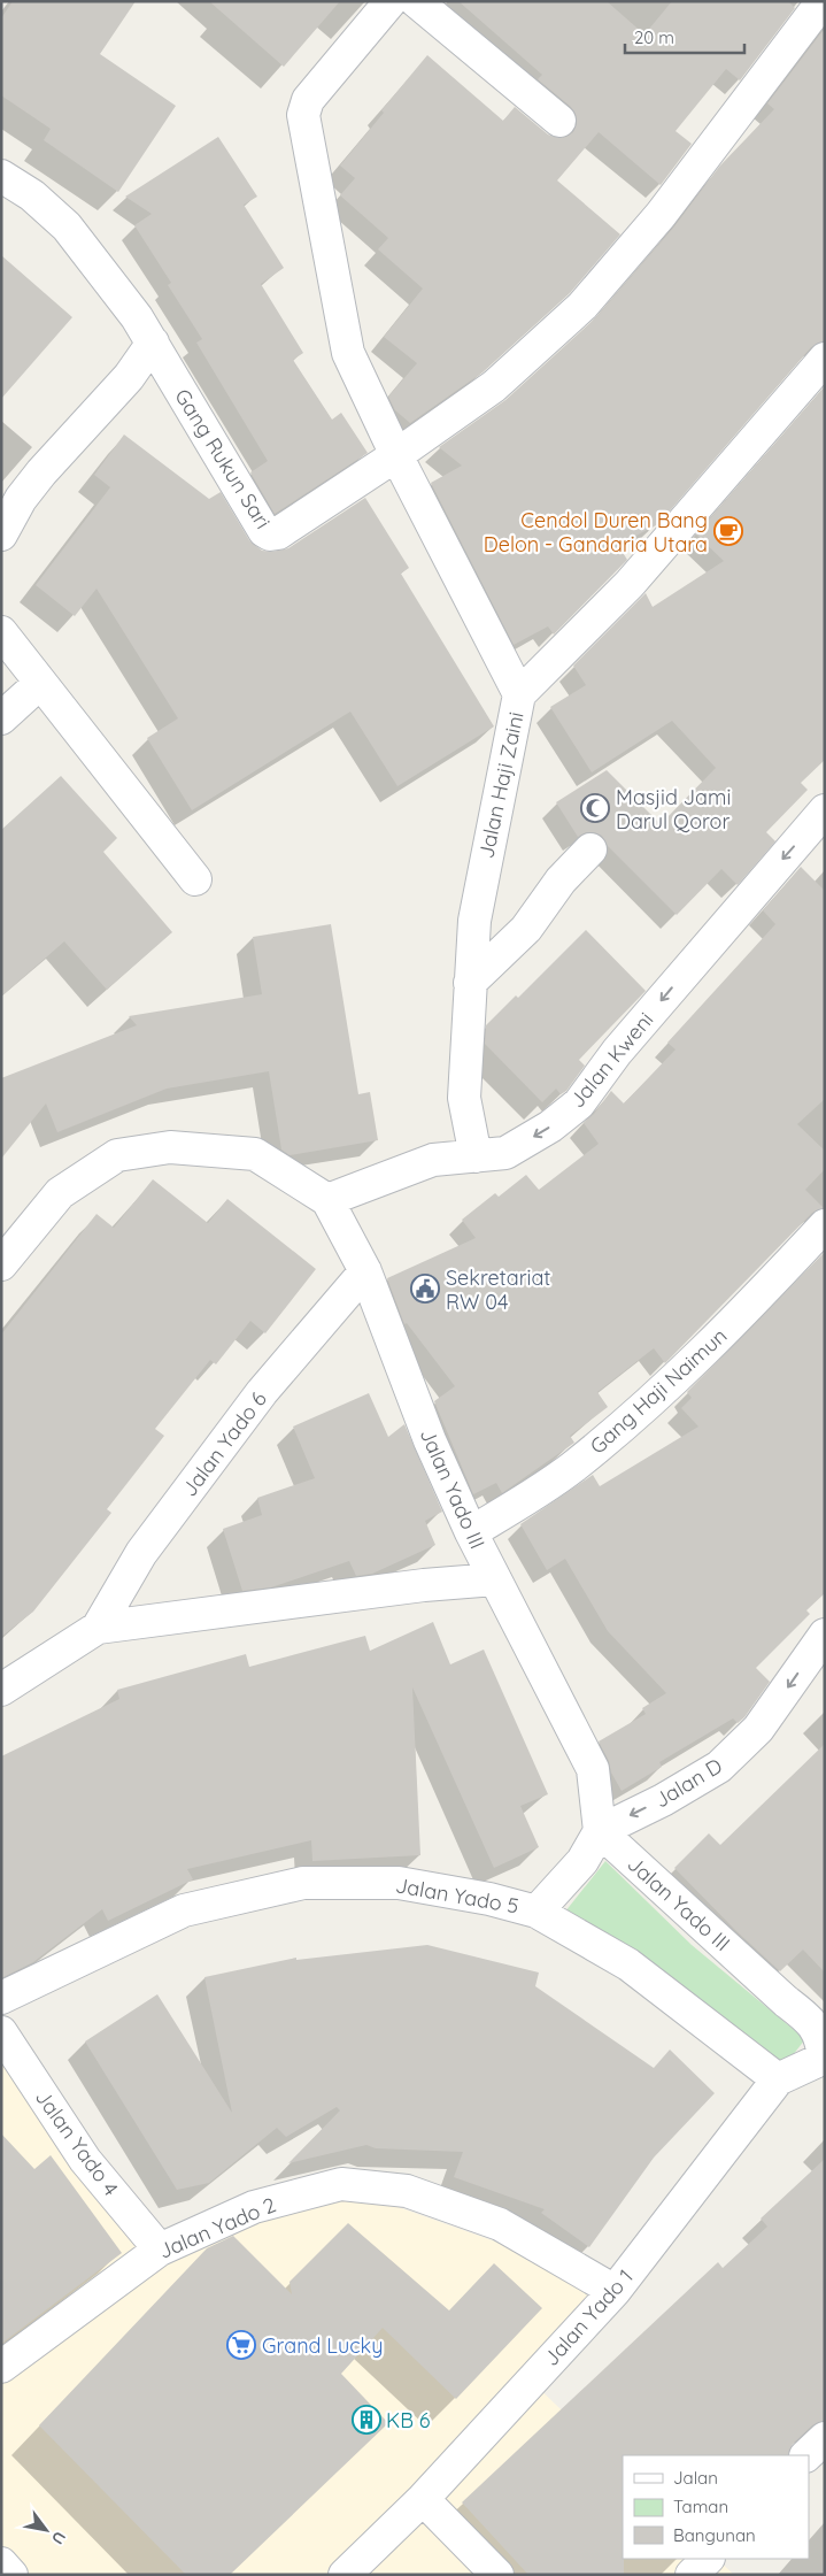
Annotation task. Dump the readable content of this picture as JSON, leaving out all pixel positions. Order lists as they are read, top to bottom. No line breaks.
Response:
{"streets":{"street":["Gang Rukun Sari","Jalan Haji Zaini","Jalan Kweni","Gang Haji Naimun","Jalan Yado 6","Jalan Yado III","Jalan D","Jalan Yado 5","Jalan Yado 4","Jalan Yado 2","Jalan Yado 1"]},"crossings":[["Jalan Haji Zaini","Jalan Kweni"],["Jalan Kweni","Jalan Yado III"],["Gang Haji Naimun","Jalan Yado III"],["Jalan Yado 6","Jalan Yado III"],["Jalan Yado III","Jalan D"],["Jalan Yado III","Jalan Yado 1"],["Jalan Yado 5","Jalan Yado 1"],["Jalan Yado 4","Jalan Yado 2"],["Jalan Yado 2","Jalan Yado 1"]],"one_way":["Jalan D"],"places":{"cafe":["Cendol Duren Bang Delon - Gandaria Utara"],"mosque":["Masjid Jami Darul Qoror"],"public building":["Sekretariat RW 04"],"supermarket":["Grand Lucky"],"building":["KB 6"]},"legend":["Jalan","Taman","Bangunan"],"scale_bar":"20 m","north":"bottom right"}
